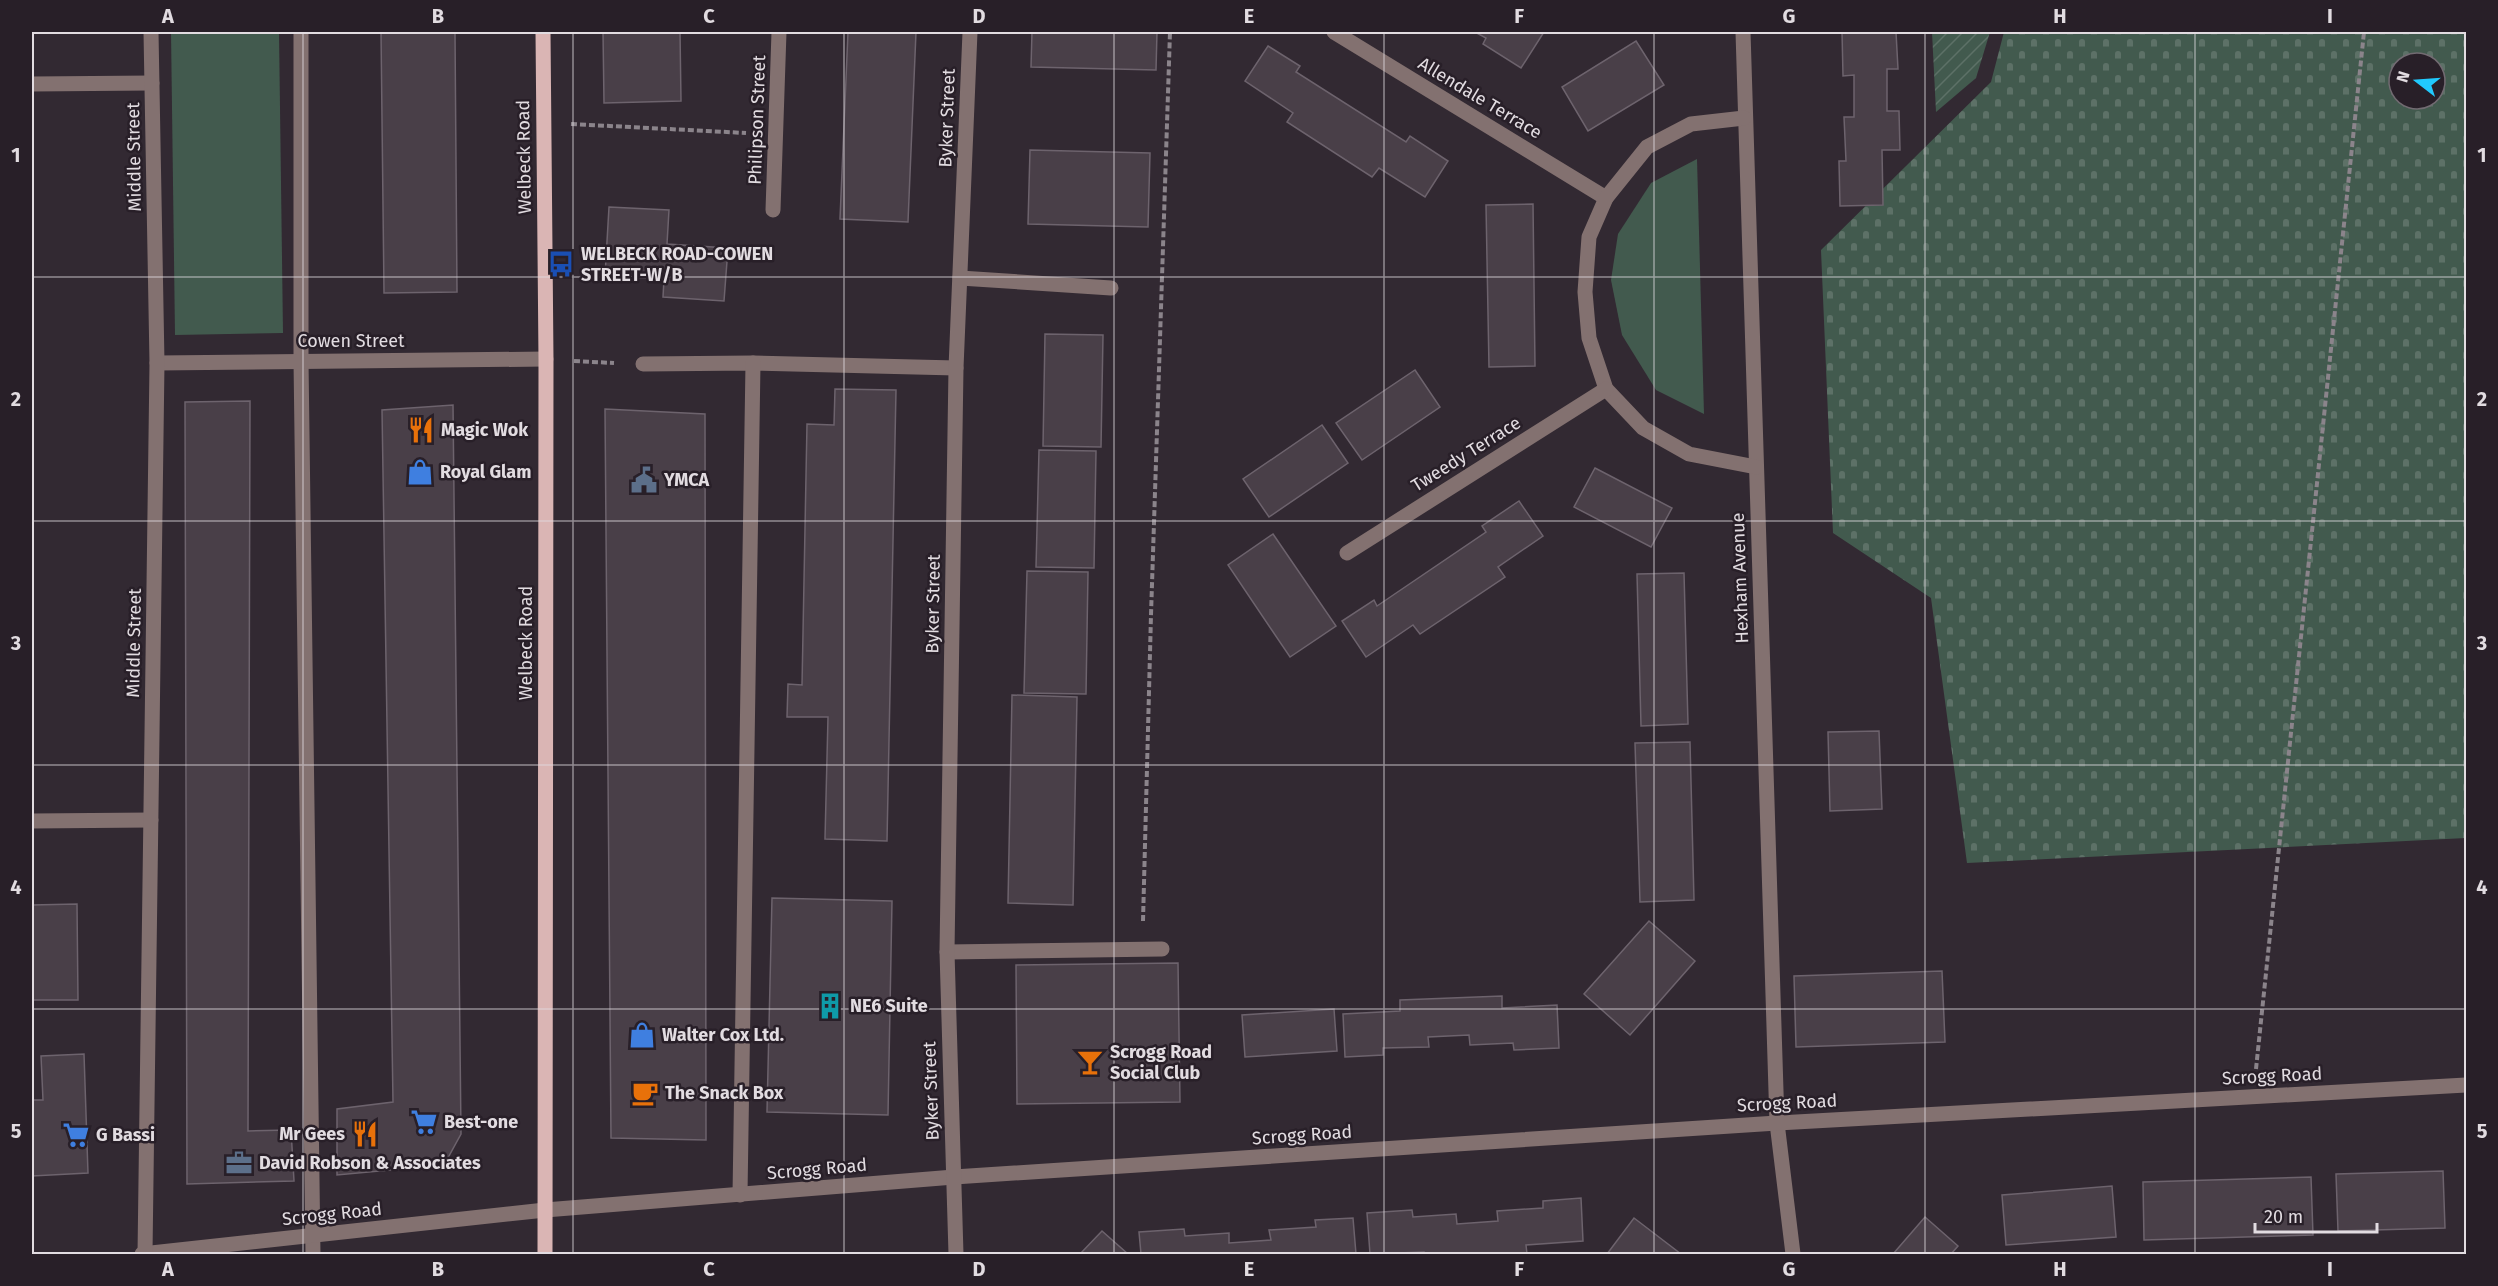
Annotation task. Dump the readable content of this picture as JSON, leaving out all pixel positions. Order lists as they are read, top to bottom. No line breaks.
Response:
{"streets":{"main road":["Welbeck Road"],"street":["Allendale Terrace","Byker Street","Philipson Street","Middle Street","Cowen Street","Tweedy Terrace","Hexham Avenue","Scrogg Road"]},"crossings":[["Byker Street","Scrogg Road"],["Middle Street","Cowen Street"],["Middle Street","Scrogg Road"],["Welbeck Road","Cowen Street"],["Welbeck Road","Scrogg Road"],["Hexham Avenue","Scrogg Road"]],"places":{"bus stop":["WELBECK ROAD-COWEN STREET-W/B"],"restaurant":["Magic Wok","Mr Gees"],"shop":["Royal Glam","Walter Cox Ltd."],"public building":["YMCA"],"building":["NE6 Suite"],"bar":["Scrogg Road Social Club"],"cafe":["The Snack Box"],"supermarket":["Best-one","G Bassi"],"office":["David Robson & Associates"]},"scale_bar":"20 m","north":"left","grid":{"columns":["A","B","C","D","E","F","G","H","I"],"rows":["1","2","3","4","5"]}}
